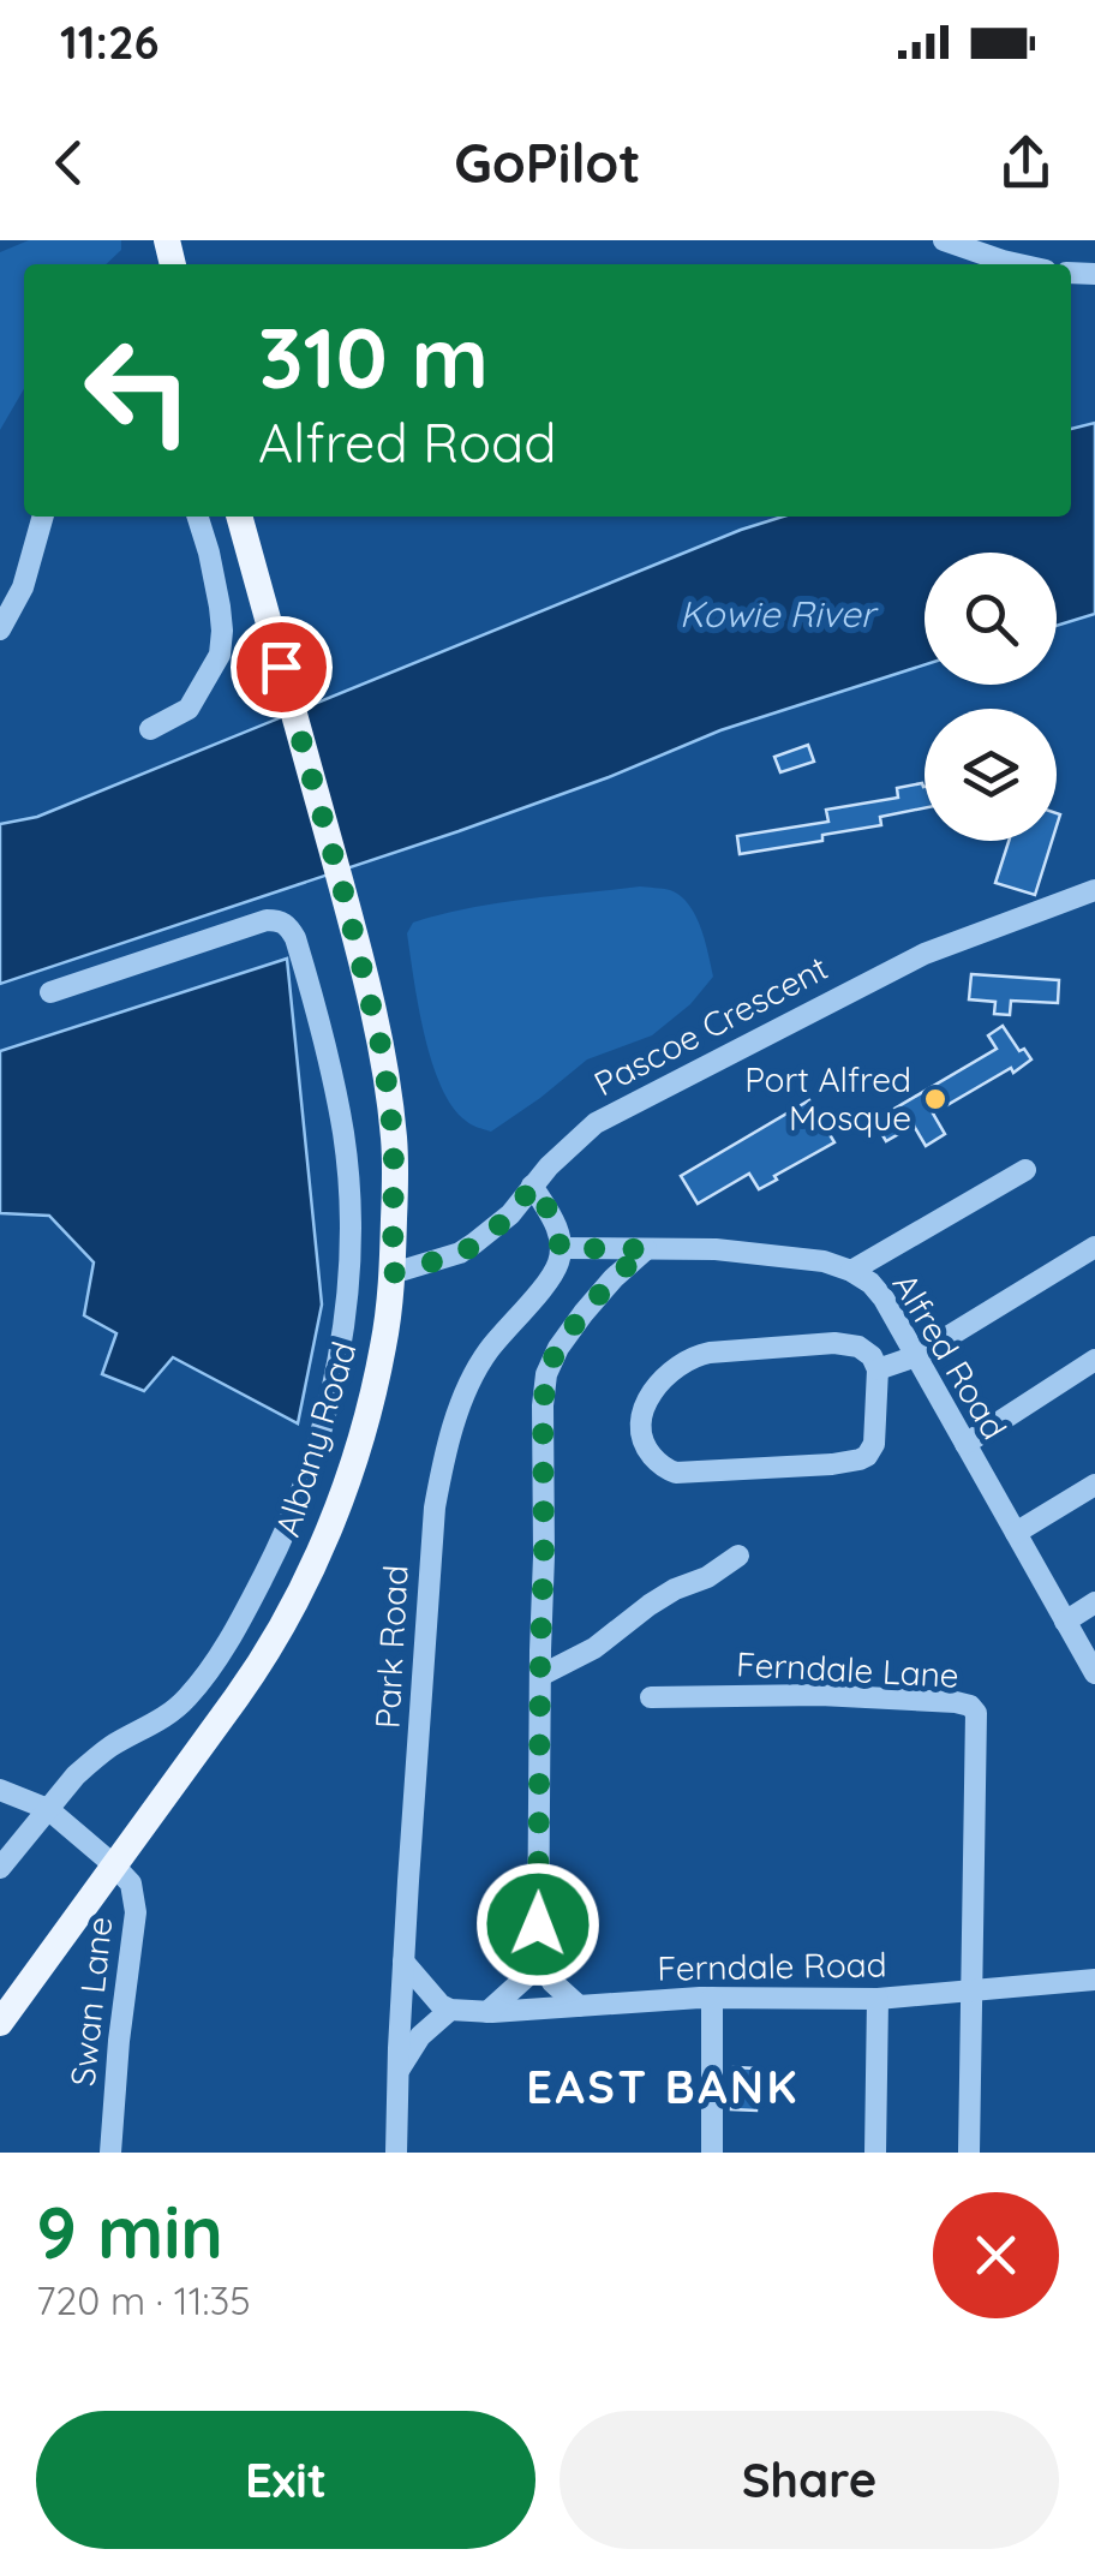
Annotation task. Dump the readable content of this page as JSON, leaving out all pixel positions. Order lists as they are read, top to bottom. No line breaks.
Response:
{"streets":{"main road":["Albany Road"],"street":["Pascoe Crescent","Alfred Road","Park Road","Ferndale Lane","Ferndale Road","Swan Lane"]},"crossings":[["Pascoe Crescent","Albany Road"],["Alfred Road","Park Road"],["Albany Road","Swan Lane"],["Ferndale Lane","Ferndale Road"]],"districts":["EAST BANK"],"water":["Kowie River"],"places":["Port Alfred Mosque"],"page":{"status":"11:26","header":"GoPilot","turn":["310 m","Alfred Road"],"heading":["9 min","720 m · 11:35"],"buttons":["Exit","Share"]}}
